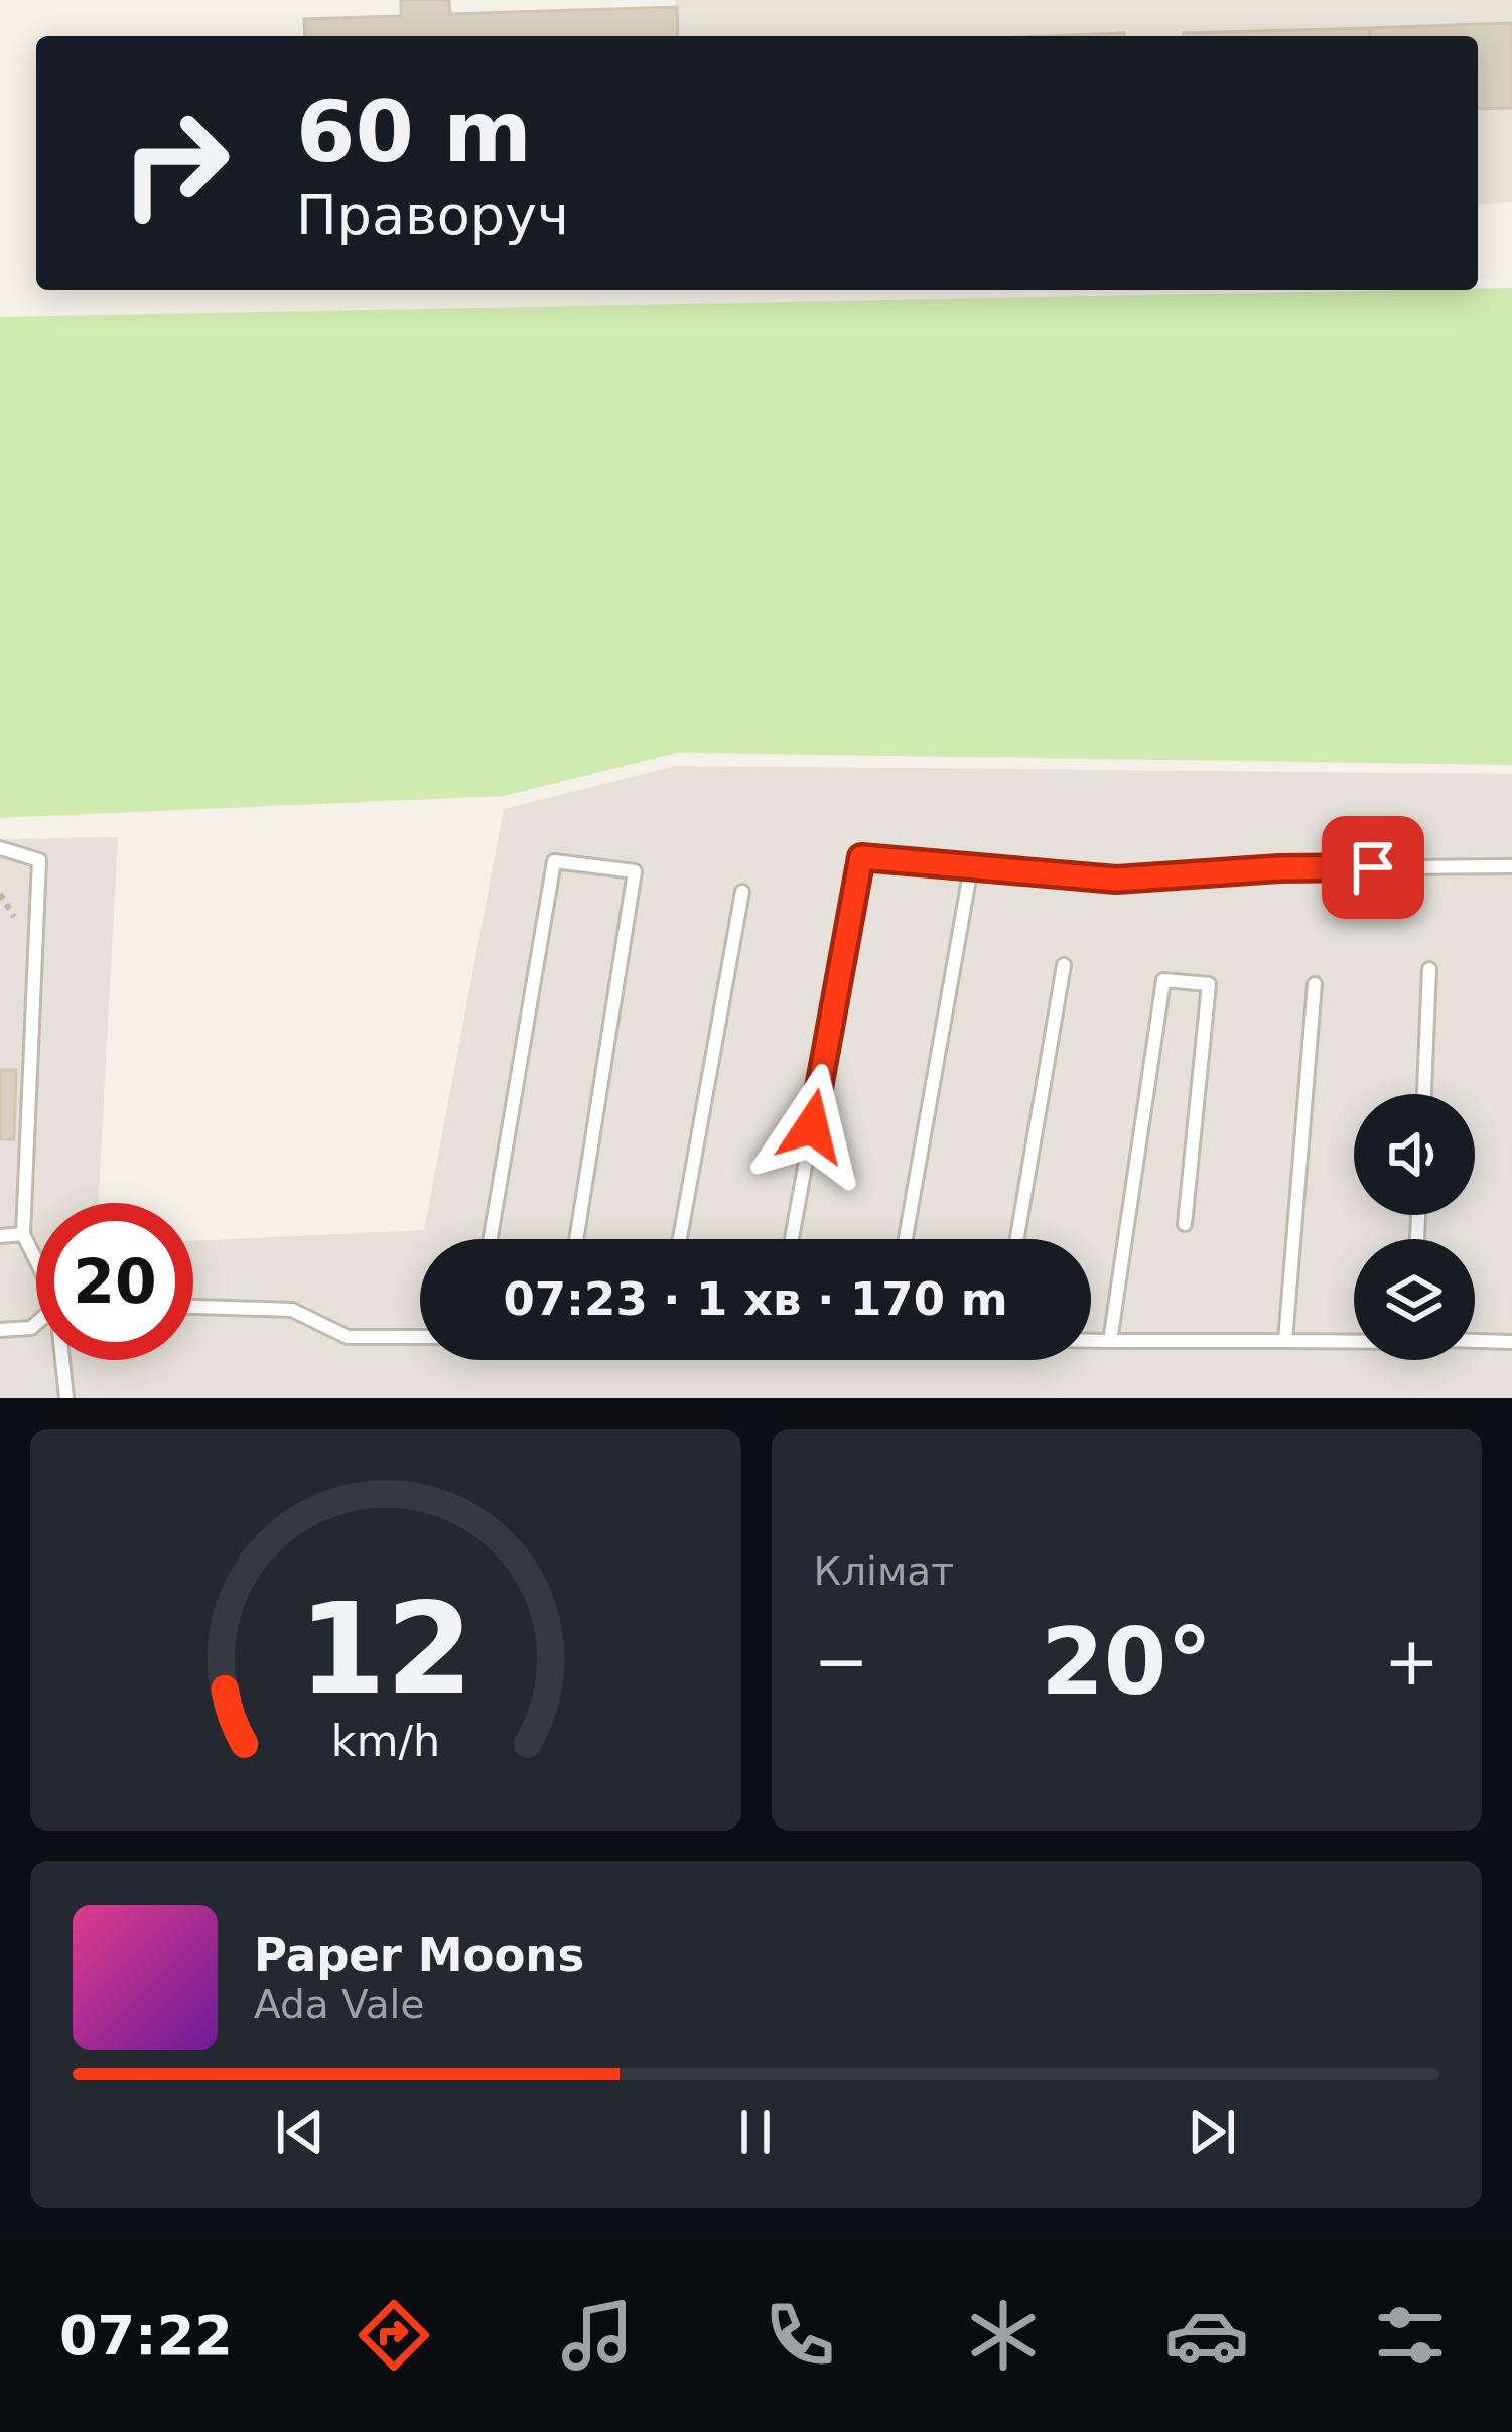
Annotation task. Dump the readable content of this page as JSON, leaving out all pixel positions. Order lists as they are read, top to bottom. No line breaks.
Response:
{"page":{"turn":["60 m","Праворуч"],"limit":"20","trip":"07:23 · 1 хв · 170 m","tile":"Клімат","heat":["−","20°","+"],"song":["Paper Moons","Ada Vale"],"tabs":"07:22","gauge":["12","km/h"]}}
